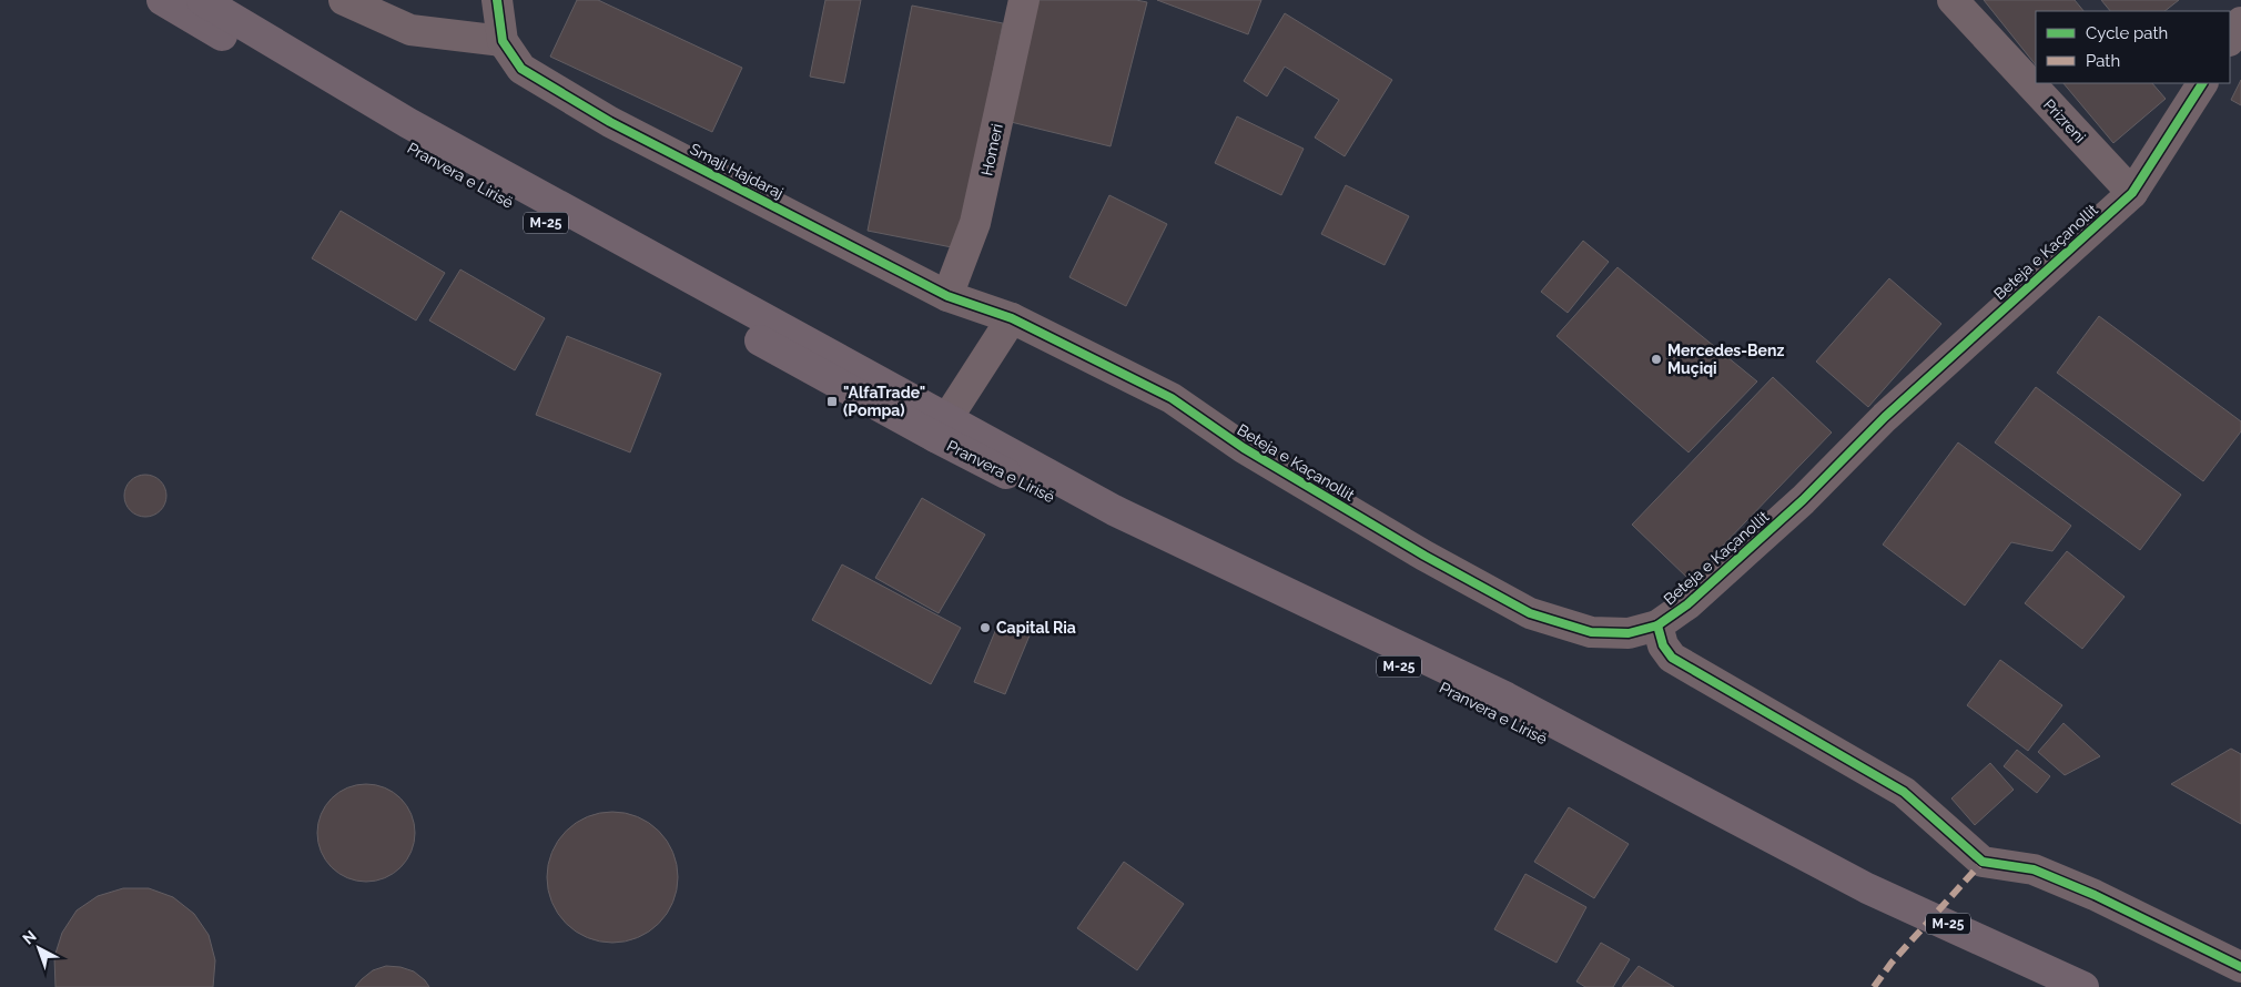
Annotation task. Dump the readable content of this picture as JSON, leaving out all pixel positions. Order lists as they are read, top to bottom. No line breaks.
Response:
{"streets":{"main road":["Pranvera e Lirisë","M-25"],"street":["Prizreni","Homeri","Smajl Hajdaraj","Beteja e Kaçanollit"]},"crossings":[["Prizreni","Beteja e Kaçanollit"],["Homeri","Smajl Hajdaraj"],["Smajl Hajdaraj","Beteja e Kaçanollit"]],"places":{"other":["Mercedes-Benz Muçiqi","Capital Ria"],"transit":["\"AlfaTrade\" (Pompa)"]},"legend":["Cycle path","Path"],"north":"top left"}
